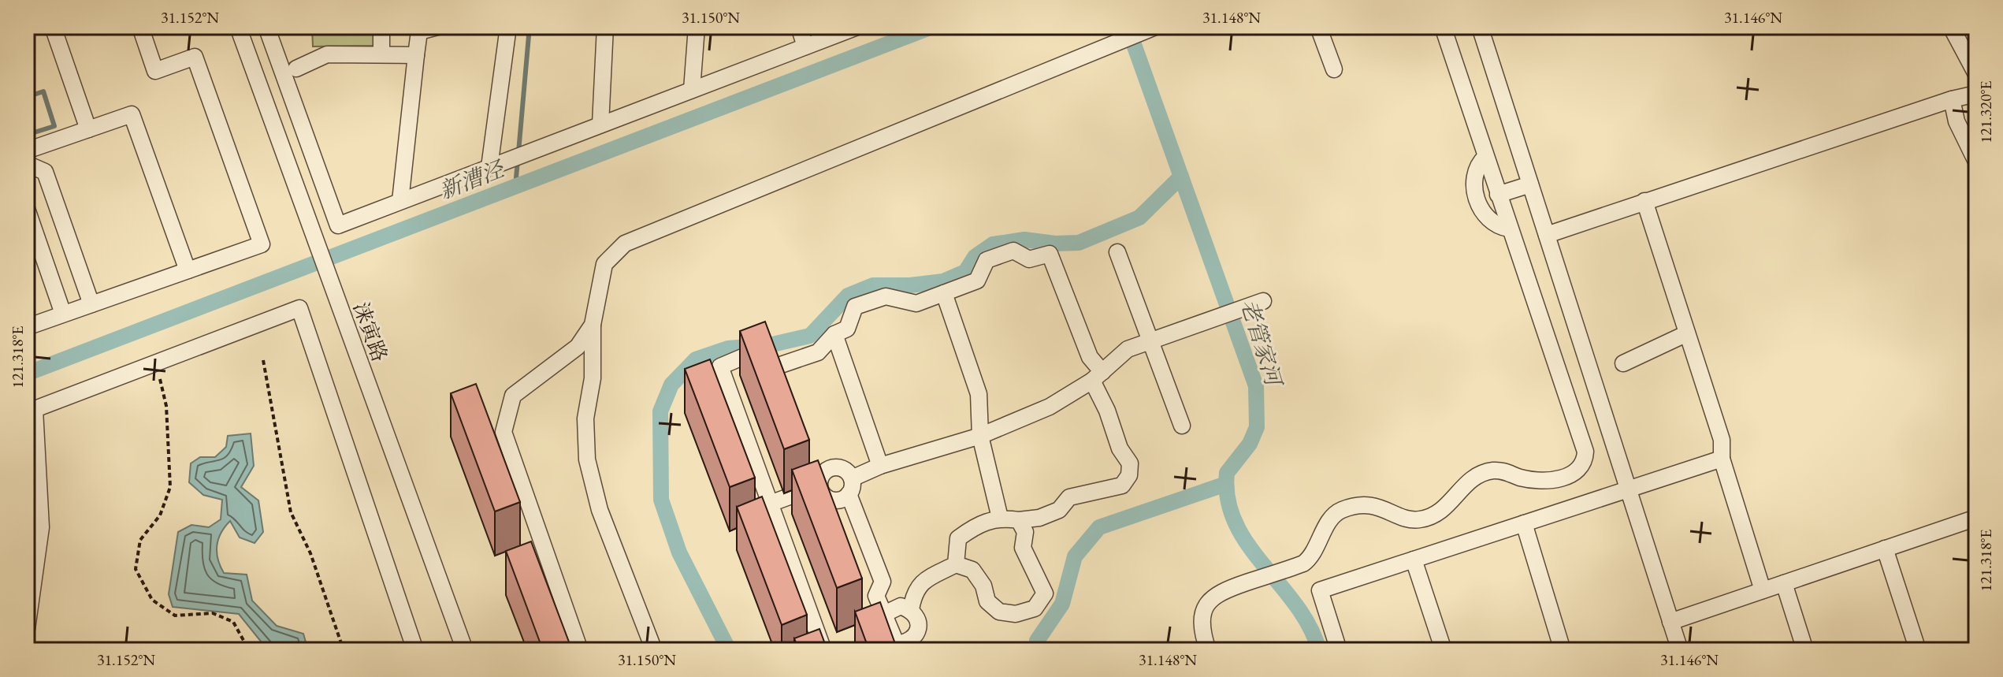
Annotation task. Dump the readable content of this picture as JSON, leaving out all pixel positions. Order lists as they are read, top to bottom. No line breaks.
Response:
{"streets":{"street":["涞寅路"]},"water":["新漕泾","老管家河"],"coordinates":["31.152°N","31.150°N","31.148°N","31.146°N","121.320°E","121.318°E"]}
